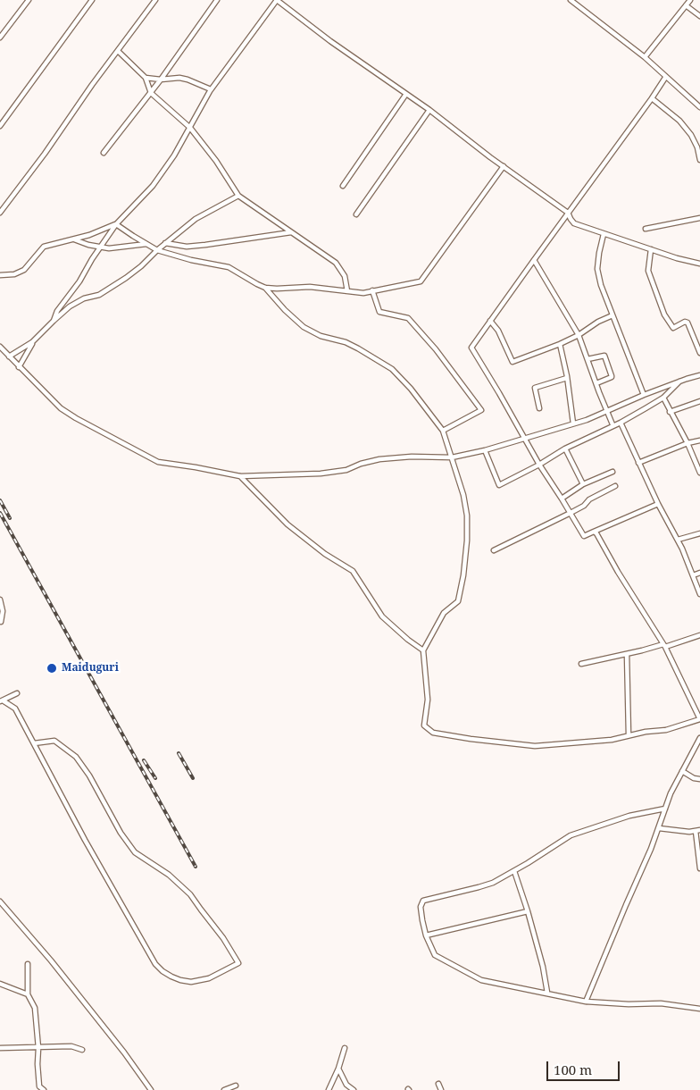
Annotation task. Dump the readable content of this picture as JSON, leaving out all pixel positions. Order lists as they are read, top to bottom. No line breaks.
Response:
{"places":["Maiduguri"],"scale_bar":"100 m"}
